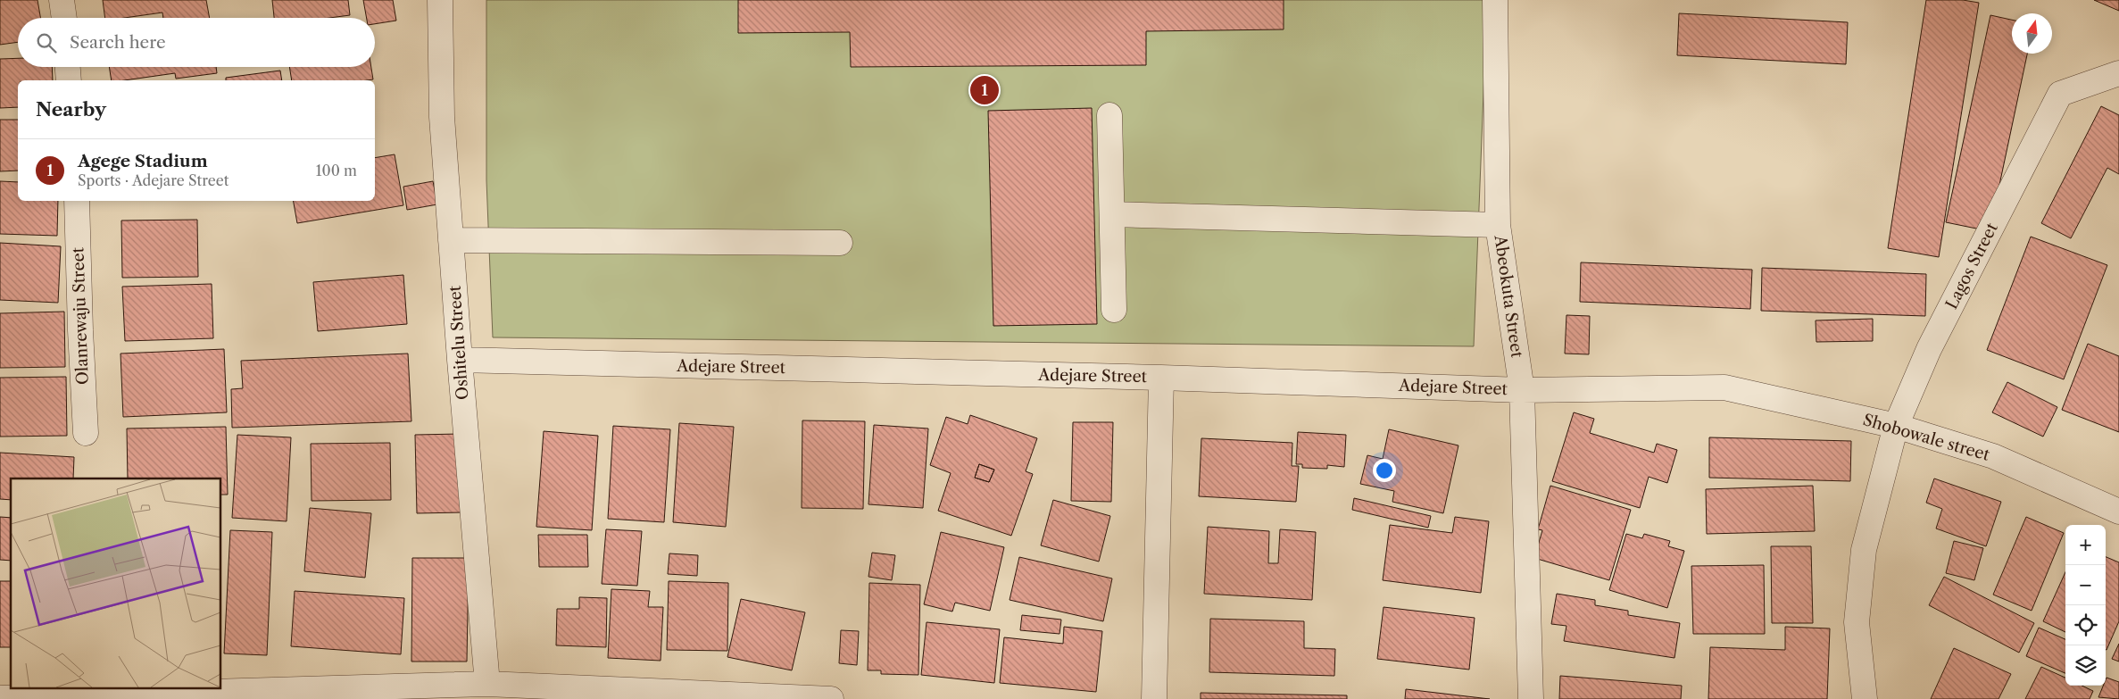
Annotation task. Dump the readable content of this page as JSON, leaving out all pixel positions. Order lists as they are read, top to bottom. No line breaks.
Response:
{"streets":{"street":["Lagos Street","Abeokuta Street","Olanrewaju Street","Oshitelu Street","Adejare Street","Shobowale street"]},"crossings":[["Lagos Street","Shobowale street"],["Abeokuta Street","Adejare Street"],["Oshitelu Street","Adejare Street"],["Adejare Street","Shobowale street"]],"north":"top","page":{"search":"Search here","pins":"1","heading":"Nearby","list":[{"mark":"1","name":"Agege Stadium","note":"Sports · Adejare Street","value":"100 m"}],"map_buttons":["+","−"]}}
